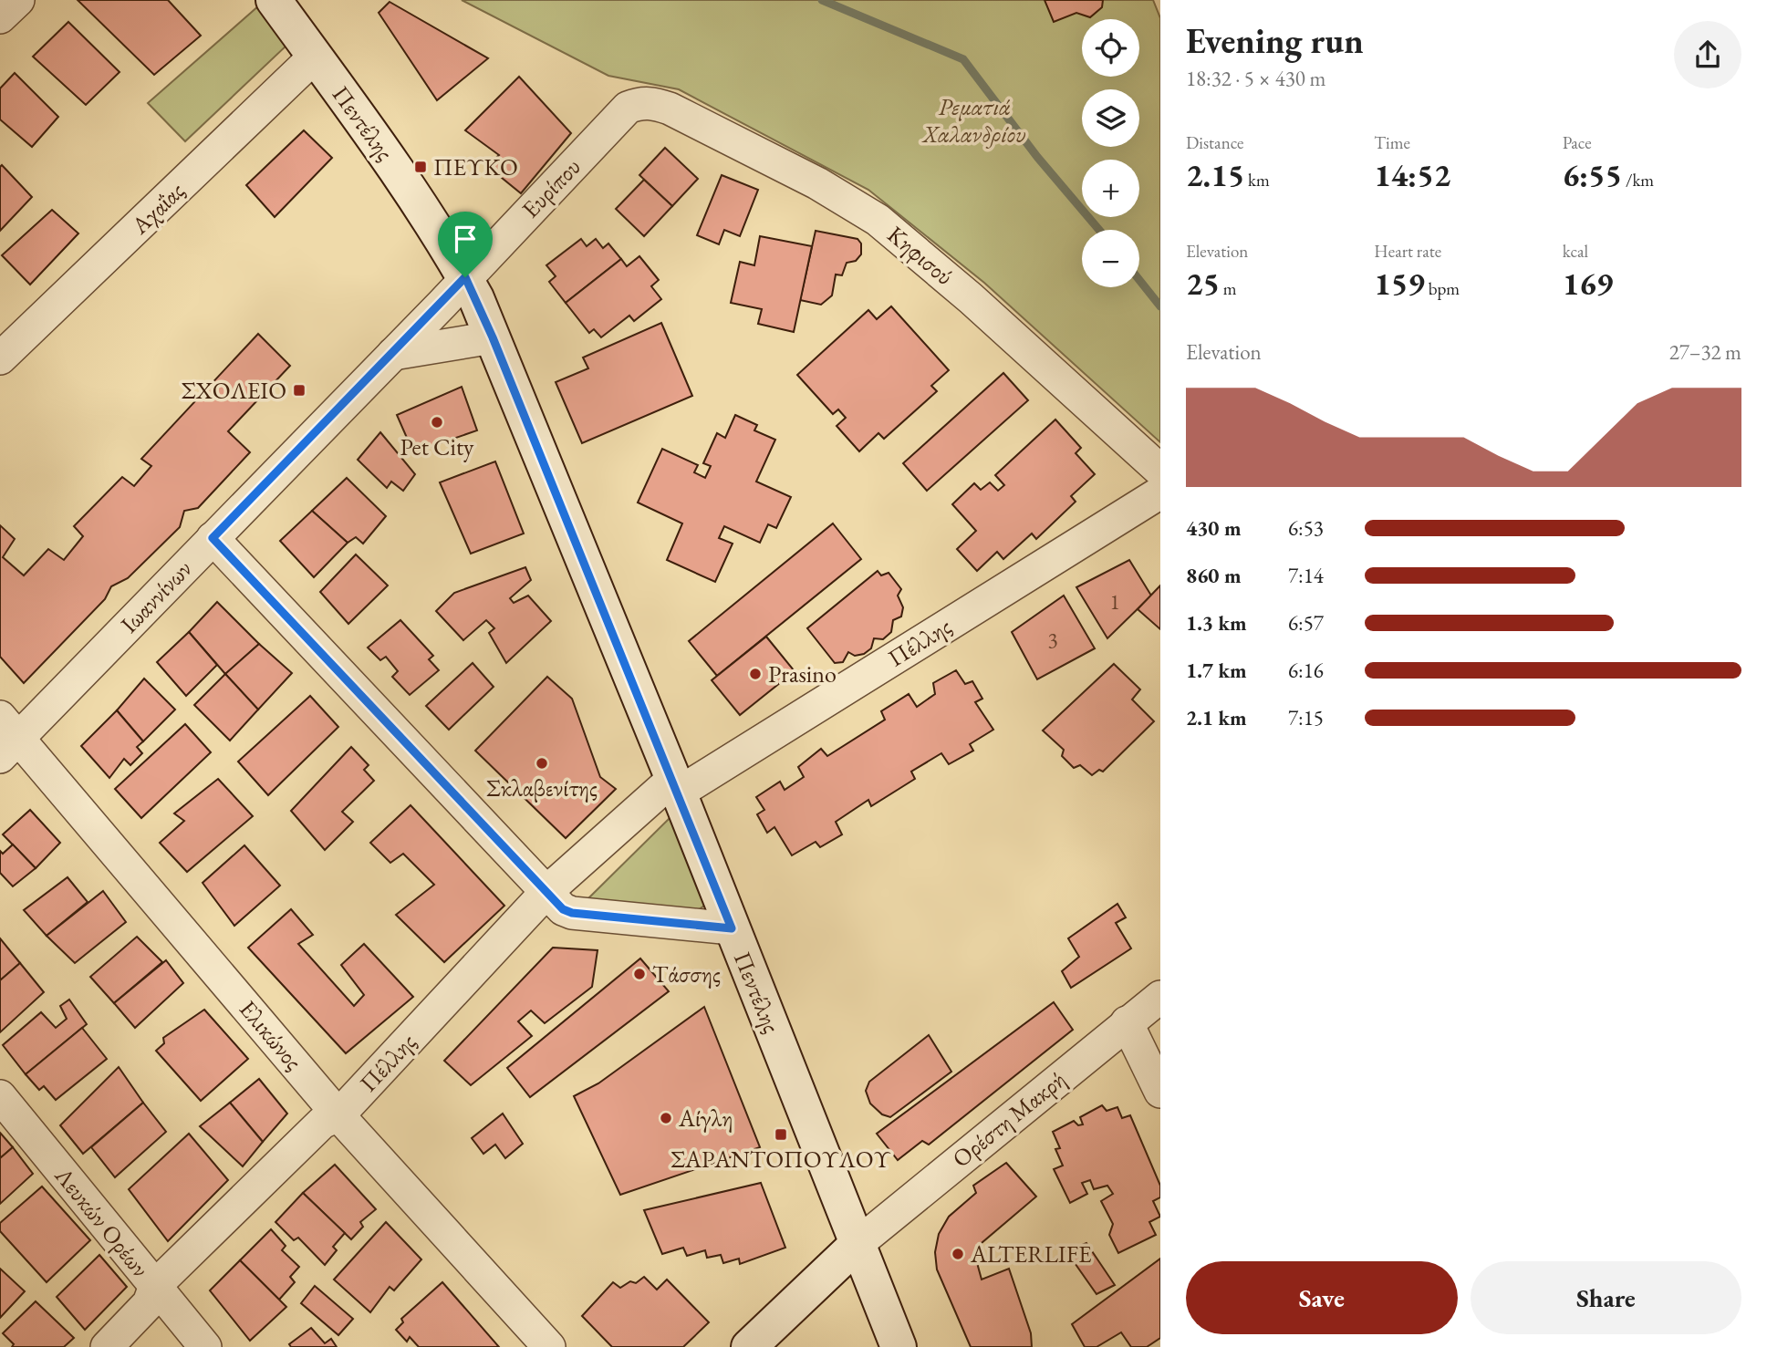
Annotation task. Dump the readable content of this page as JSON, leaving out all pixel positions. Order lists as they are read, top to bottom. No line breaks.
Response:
{"streets":{"main road":["Πεντέλης"],"street":["Ευρίπου","Αχαΐας","Κηφισού","Ιωαννίνων","Πέλλης","Ελικώνος","Ορέστη Μακρή","Λευκών Ορέων"]},"crossings":[["Πεντέλης","Ευρίπου"],["Πεντέλης","Αχαΐας"],["Πεντέλης","Ιωαννίνων"],["Πεντέλης","Πέλλης"],["Πεντέλης","Ορέστη Μακρή"],["Ευρίπου","Κηφισού"],["Ευρίπου","Ιωαννίνων"],["Ιωαννίνων","Ελικώνος"],["Πέλλης","Ελικώνος"],["Πέλλης","Λευκών Ορέων"]],"parks":["Ρεματιά Χαλανδρίου"],"places":{"transit":["ΠΕΥΚΟ","ΣΧΟΛΕΙΟ","ΣΑΡΑΝΤΟΠΟΥΛΟΥ"],"other":["Pet City","Prasino","Σκλαβενίτης","Τάσσης","Αίγλη","ALTERLIFE"]},"house_numbers":["1","3"],"page":{"heading":["Evening run","18:32 · 5 × 430 m"],"map_buttons":["+","−"],"stats":[["Distance","2.15 km"],["Time","14:52"],["Pace","6:55 /km"],["Elevation","25 m"],["Heart rate","159 bpm"],["kcal","169"]],"chart":["Elevation","27–32 m"],"list":[{"name":"430 m","note":"6:53"},{"name":"860 m","note":"7:14"},{"name":"1.3 km","note":"6:57"},{"name":"1.7 km","note":"6:16"},{"name":"2.1 km","note":"7:15"}],"buttons":["Save","Share"]}}
